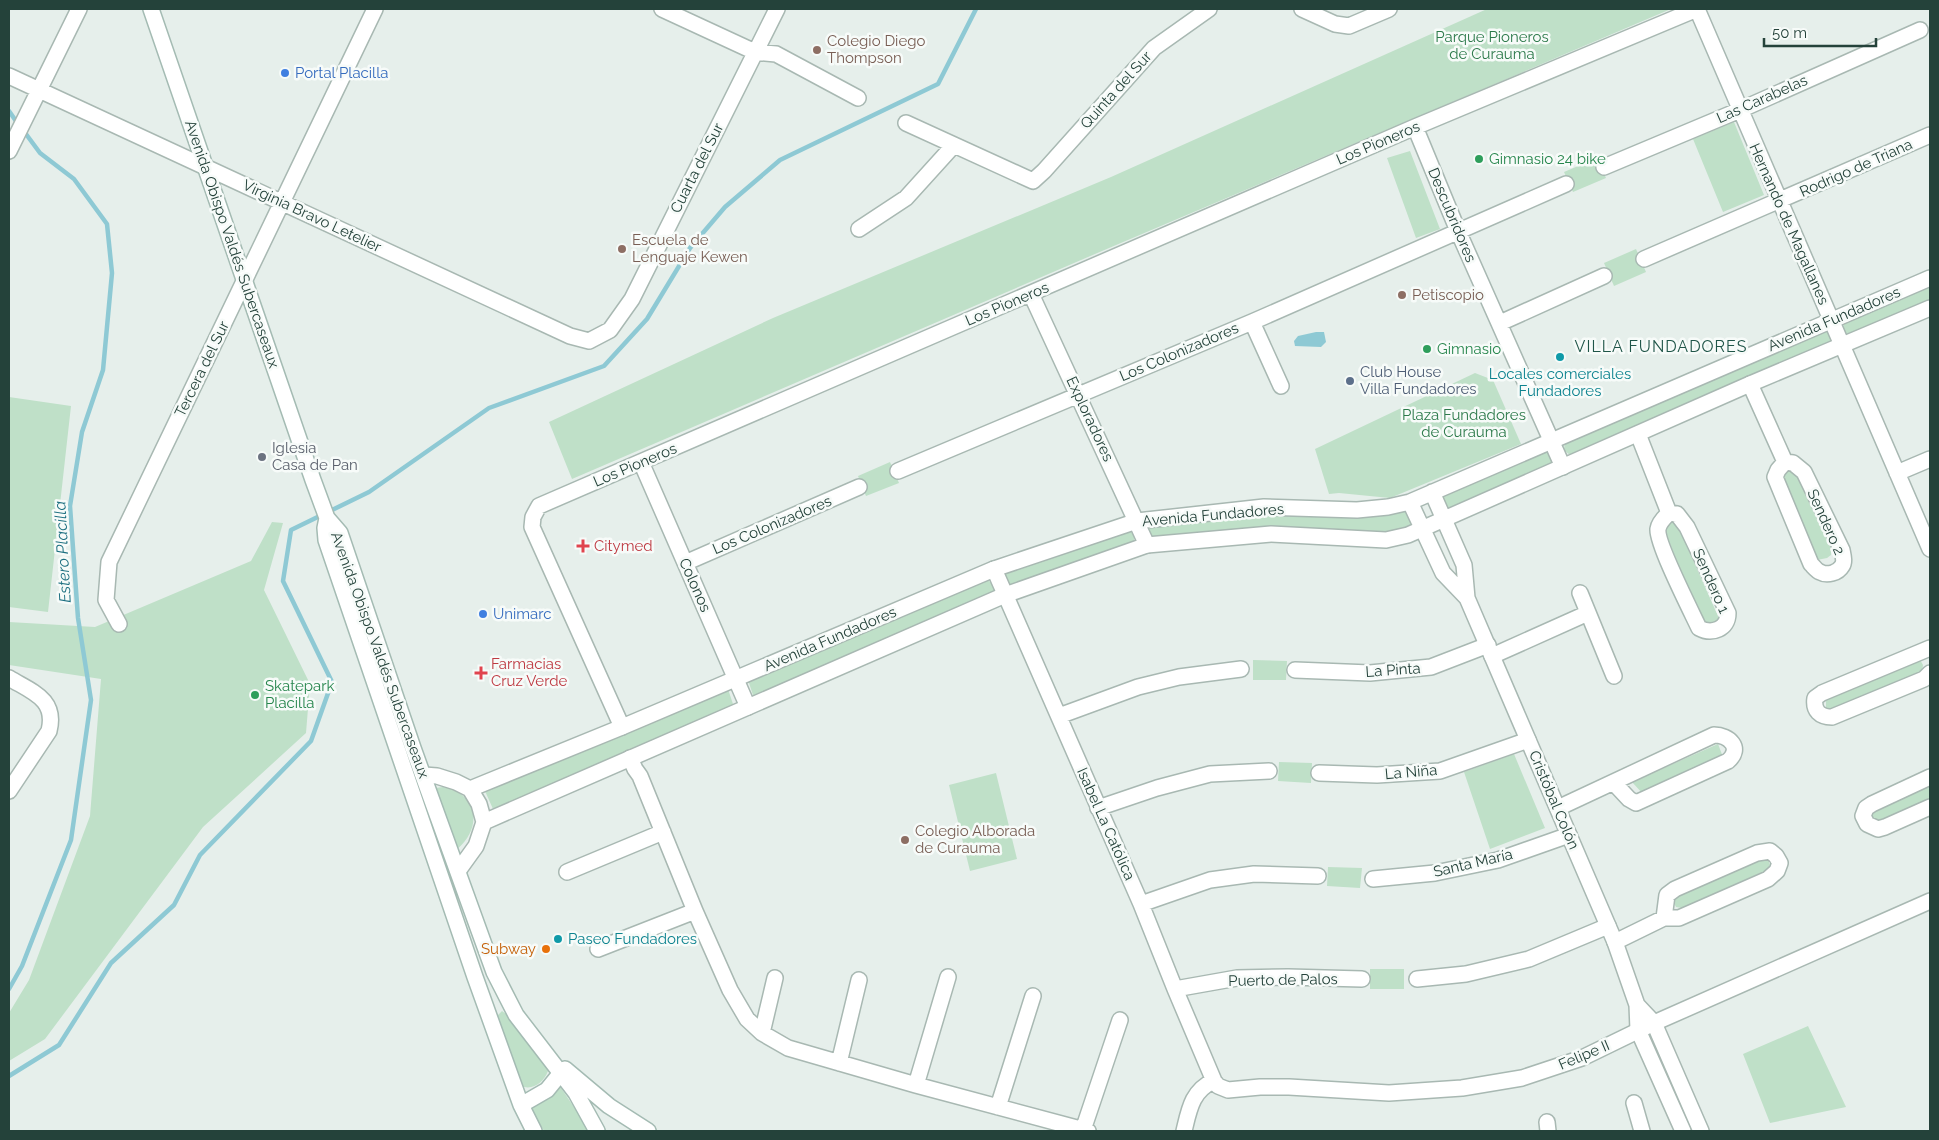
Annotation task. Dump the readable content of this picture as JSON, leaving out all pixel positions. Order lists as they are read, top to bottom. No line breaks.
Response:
{"streets":{"street":["Quinta del Sur","Las Carabelas","Los Pioneros","Cuarta del Sur","Rodrigo de Triana","Descubridores","Virginia Bravo Letelier","Hernando de Magallanes","Avenida Obispo Valdés Subercaseaux","Avenida Fundadores","Los Colonizadores","Tercera del Sur","Exploradores","Sendero 2","Sendero 1","Colonos","La Pinta","La Niña","Cristóbal Colón","Isabel La Católica","Santa María","Puerto de Palos","Felipe II"]},"crossings":[["Las Carabelas","Hernando de Magallanes"],["Los Pioneros","Descubridores"],["Los Pioneros","Hernando de Magallanes"],["Los Pioneros","Avenida Fundadores"],["Los Pioneros","Exploradores"],["Los Pioneros","Colonos"],["Cuarta del Sur","Virginia Bravo Letelier"],["Rodrigo de Triana","Hernando de Magallanes"],["Descubridores","Avenida Fundadores"],["Descubridores","Los Colonizadores"],["Virginia Bravo Letelier","Avenida Obispo Valdés Subercaseaux"],["Virginia Bravo Letelier","Tercera del Sur"],["Hernando de Magallanes","Avenida Fundadores"],["Avenida Obispo Valdés Subercaseaux","Tercera del Sur"],["Avenida Fundadores","Exploradores"],["Avenida Fundadores","Colonos"],["Avenida Fundadores","Cristóbal Colón"],["Avenida Fundadores","Isabel La Católica"],["Los Colonizadores","Exploradores"],["Los Colonizadores","Colonos"],["La Pinta","Cristóbal Colón"],["La Niña","Cristóbal Colón"],["Cristóbal Colón","Santa María"],["Cristóbal Colón","Felipe II"],["Isabel La Católica","Puerto de Palos"],["Isabel La Católica","Felipe II"]],"districts":["VILLA FUNDADORES"],"water":["Estero Placilla"],"parks":["Parque Pioneros de Curauma","Plaza Fundadores de Curauma"],"places":{"other":["Colegio Diego Thompson","Portal Placilla","Gimnasio 24 bike","Escuela de Lenguaje Kewen","Petiscopio","Gimnasio","Locales comerciales Fundadores","Club House Villa Fundadores","Iglesia Casa de Pan","Unimarc","Skatepark Placilla","Colegio Alborada de Curauma","Paseo Fundadores","Subway"],"health":["Citymed","Farmacias Cruz Verde"]},"scale_bar":"50 m"}
